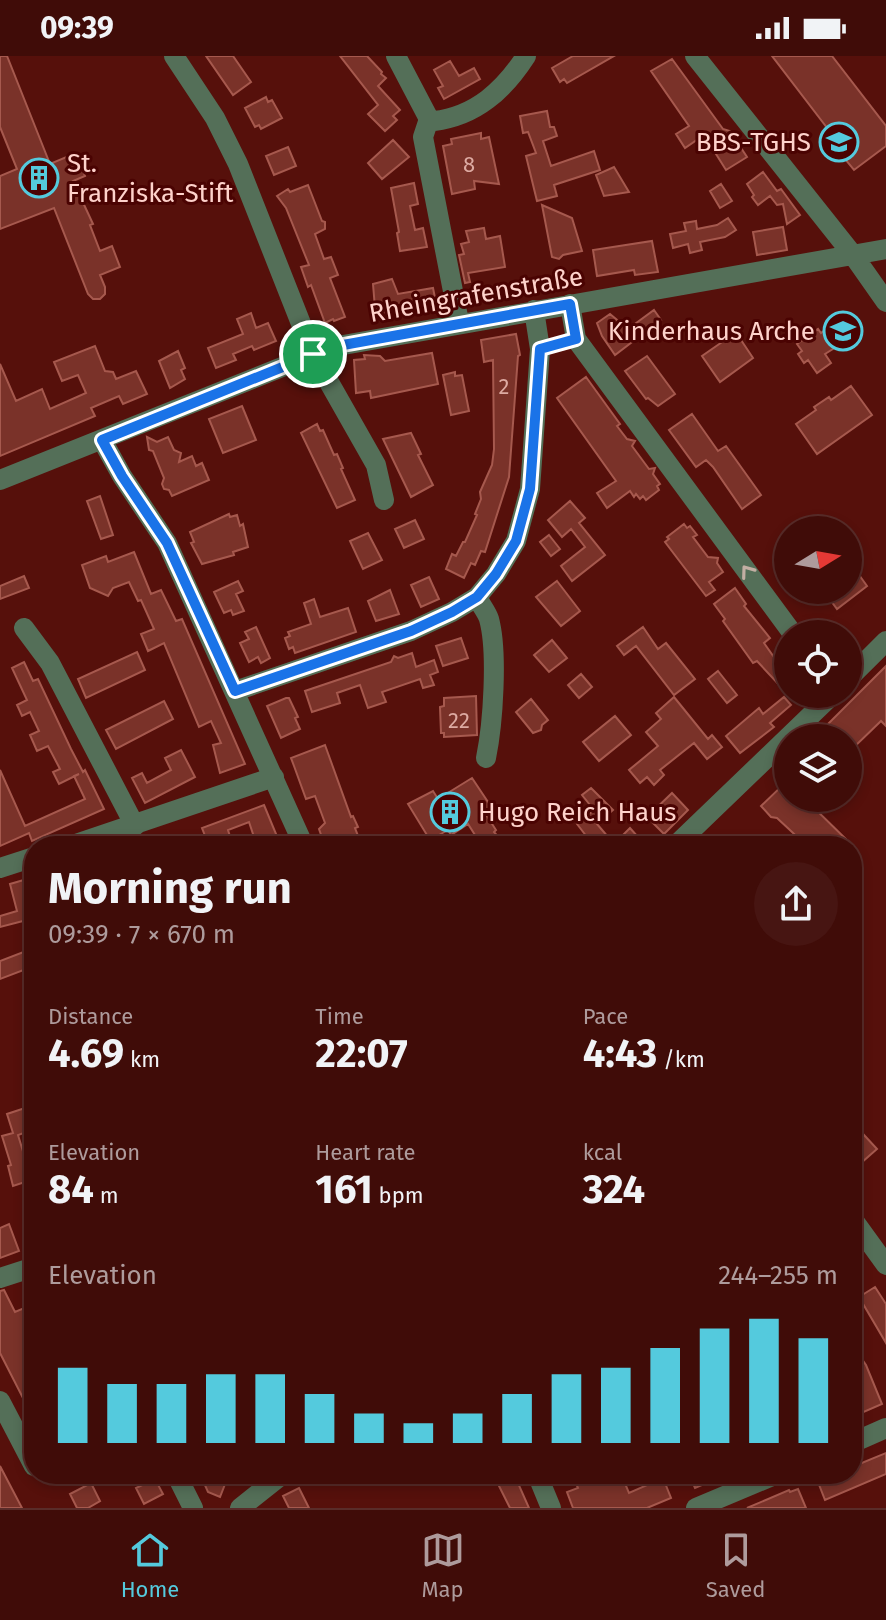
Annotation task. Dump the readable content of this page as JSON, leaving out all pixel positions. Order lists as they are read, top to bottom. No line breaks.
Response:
{"streets":{"street":["Rheingrafenstraße"]},"places":{"school or university":["BBS-TGHS","Kinderhaus Arche"],"building":["St. Franziska-Stift","Hugo Reich Haus"]},"house_numbers":["8","2","22"],"north":"right","page":{"status":"09:39","heading":["Morning run","09:39 · 7 × 670 m"],"stats":[["Distance","4.69 km"],["Time","22:07"],["Pace","4:43 /km"],["Elevation","84 m"],["Heart rate","161 bpm"],["kcal","324"]],"chart":["Elevation","244–255 m"],"tabs":["Home","Map","Saved"]}}
